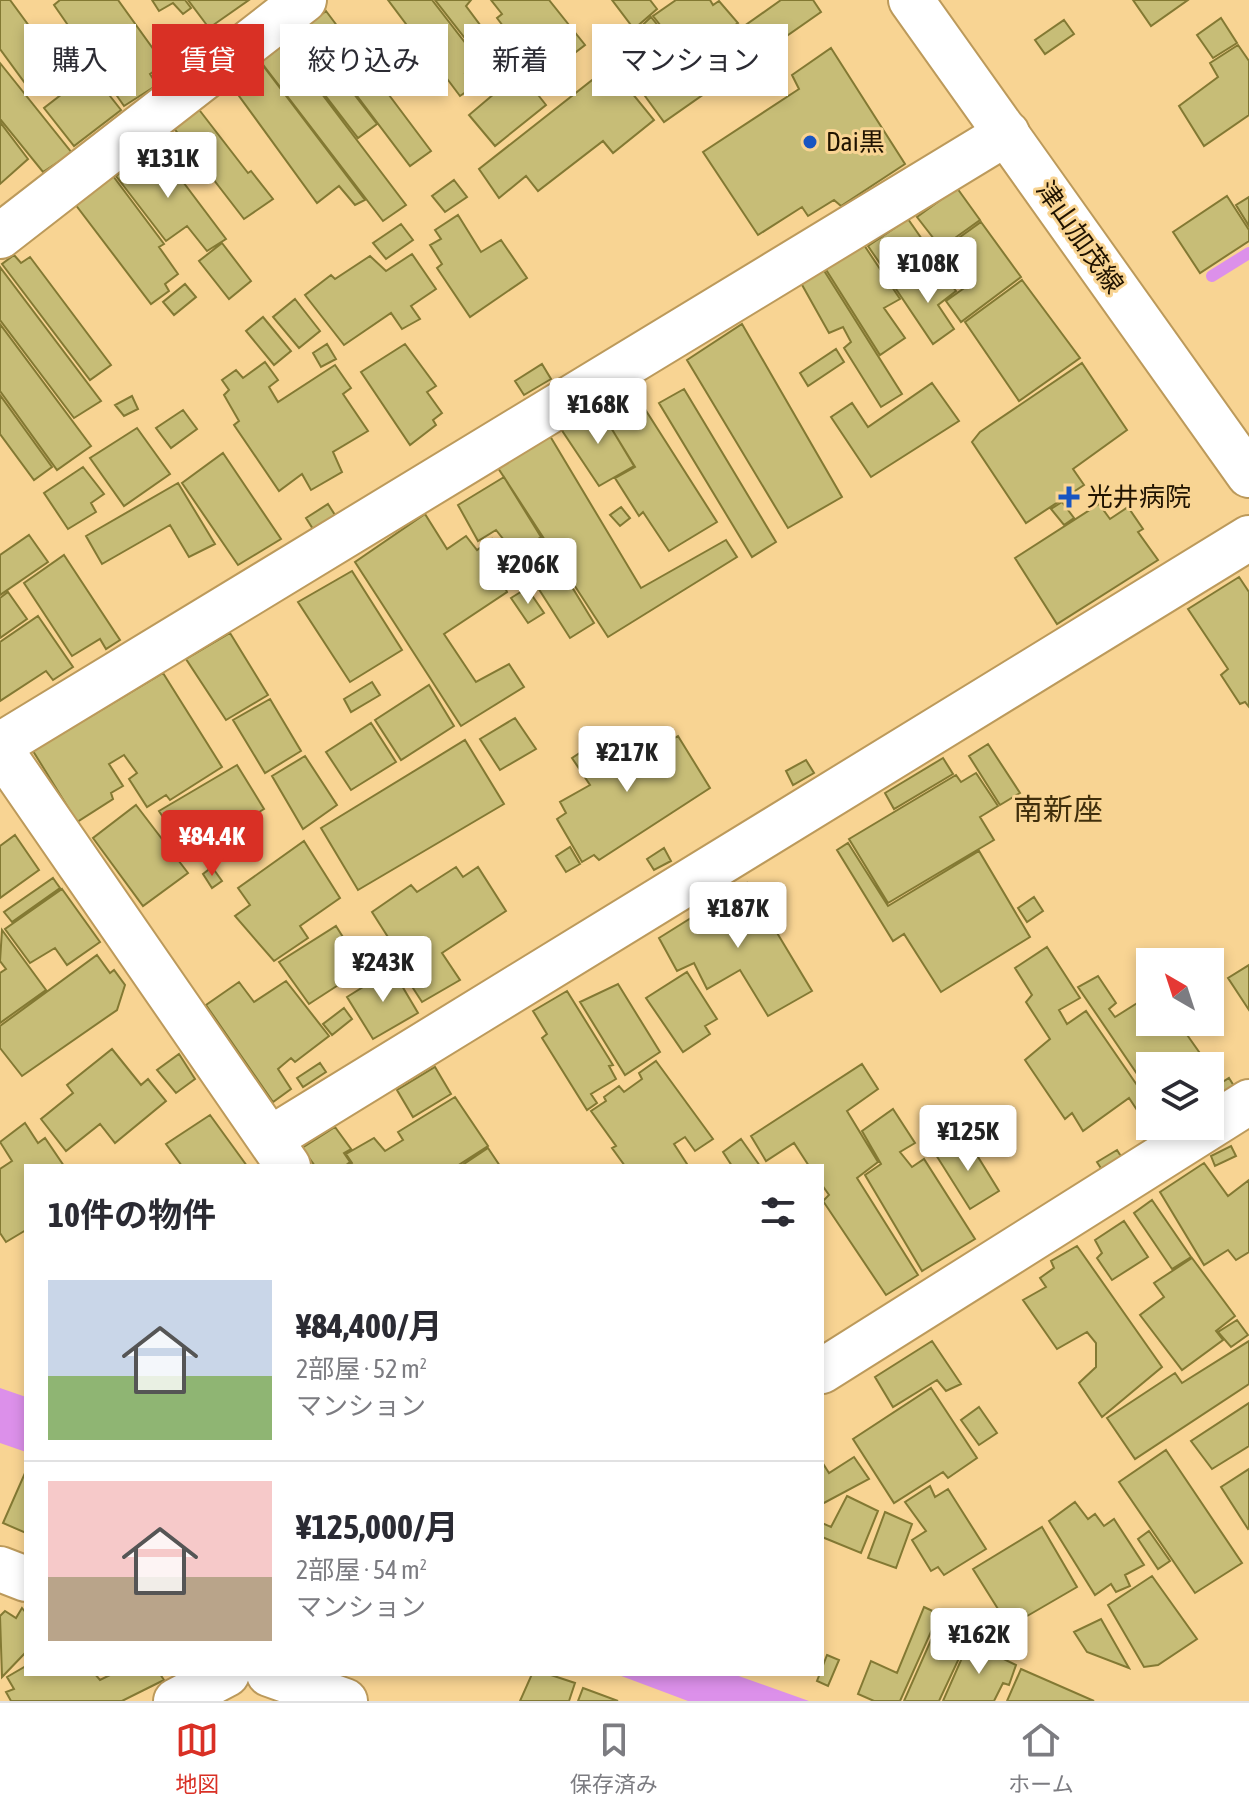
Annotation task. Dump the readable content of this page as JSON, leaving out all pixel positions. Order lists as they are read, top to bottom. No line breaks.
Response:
{"streets":{"street":["津山加茂線"]},"districts":["南新座"],"places":{"other":["Dai黒"],"health":["光井病院"]},"north":"top left","page":{"chip":["購入","賃貸","絞り込み","新着","マンション"],"price":["¥131K","¥108K","¥168K","¥206K","¥217K","¥84.4K","¥187K","¥243K","¥125K","¥162K"],"heading":"10件の物件","list":[{"name":"¥84,400/月","note":"2部屋 · 52 m² · マンション"},{"name":"¥125,000/月","note":"2部屋 · 54 m² · マンション"}],"tabs":["地図","保存済み","ホーム"]}}
